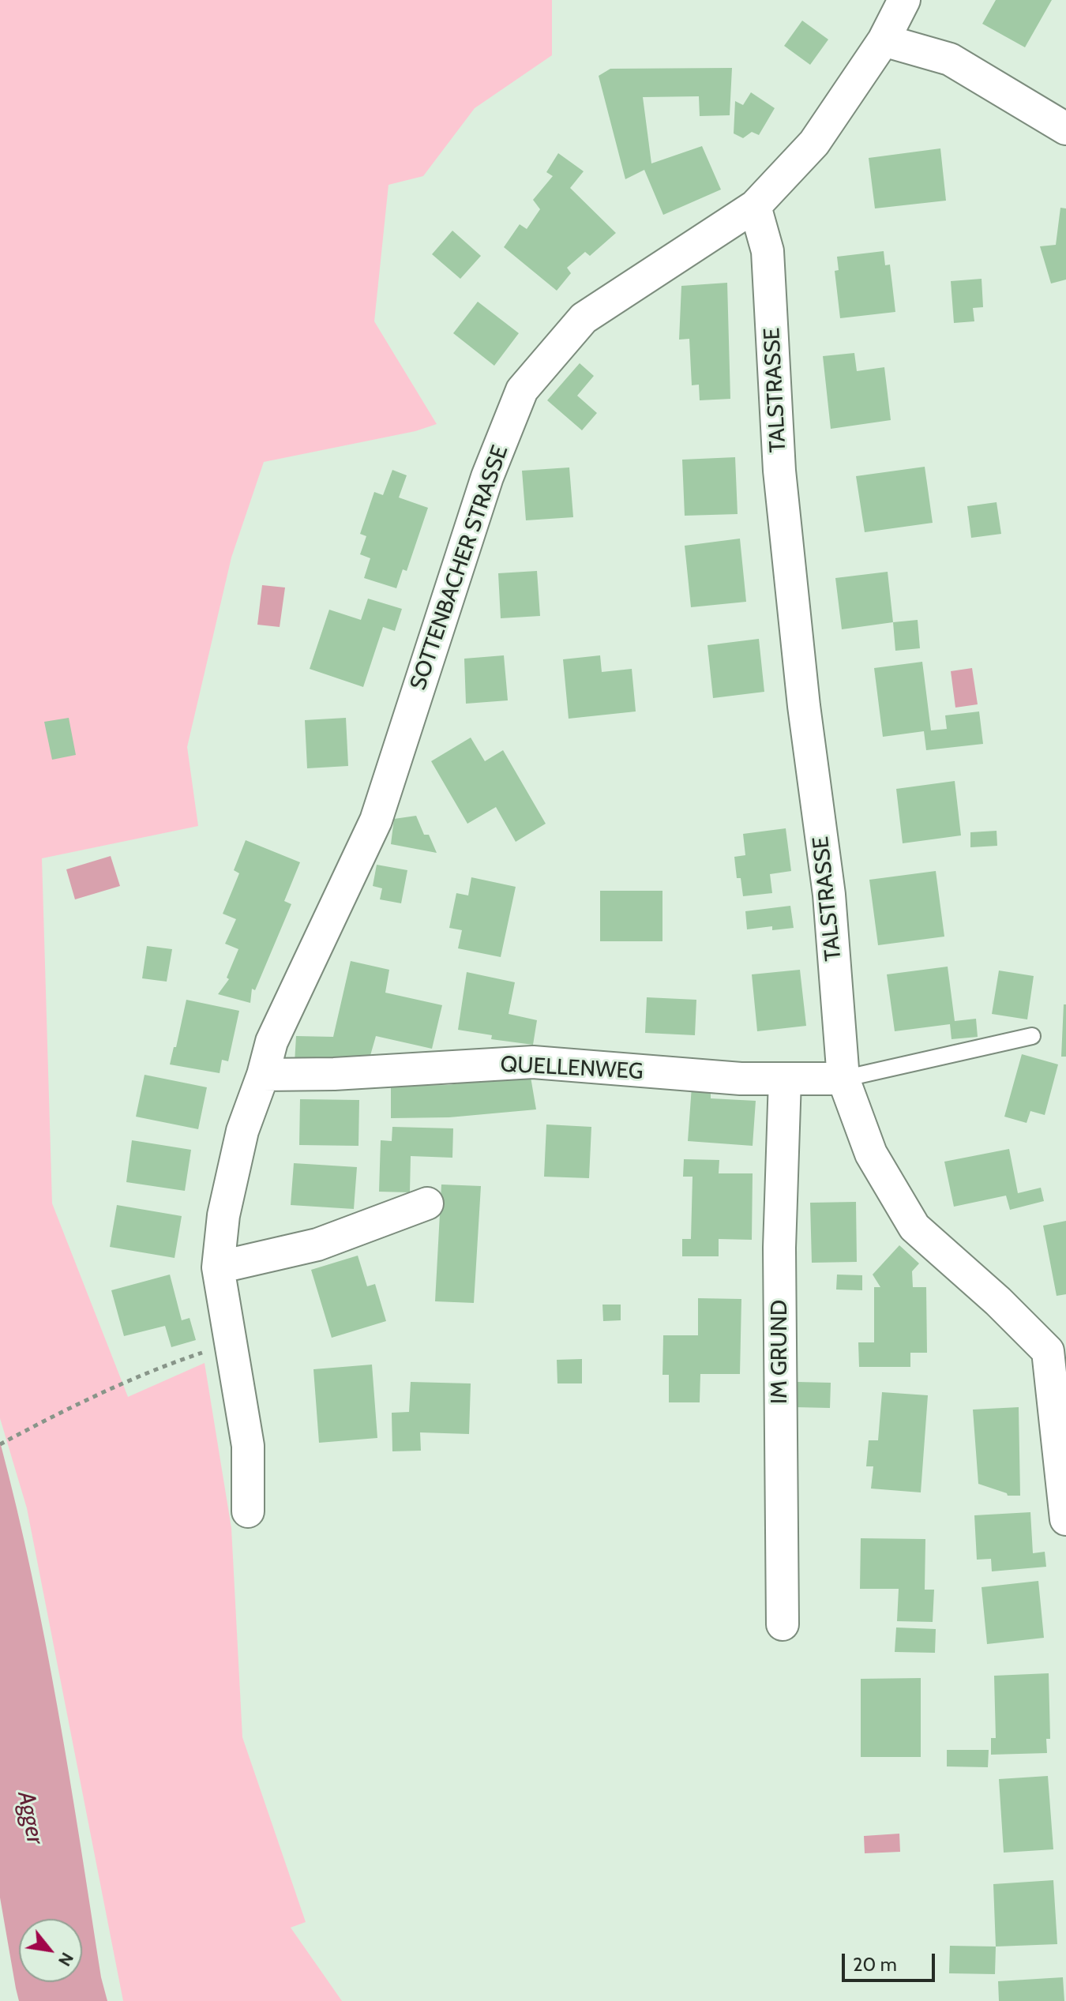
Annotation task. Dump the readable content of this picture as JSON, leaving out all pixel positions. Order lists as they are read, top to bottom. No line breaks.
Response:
{"streets":{"street":["TALSTRASSE","SOTTENBACHER STRASSE","QUELLENWEG","IM GRUND"]},"crossings":[["TALSTRASSE","SOTTENBACHER STRASSE"],["TALSTRASSE","QUELLENWEG"],["SOTTENBACHER STRASSE","QUELLENWEG"],["QUELLENWEG","IM GRUND"]],"water":["Agger"],"scale_bar":"20 m","north":"bottom right"}
